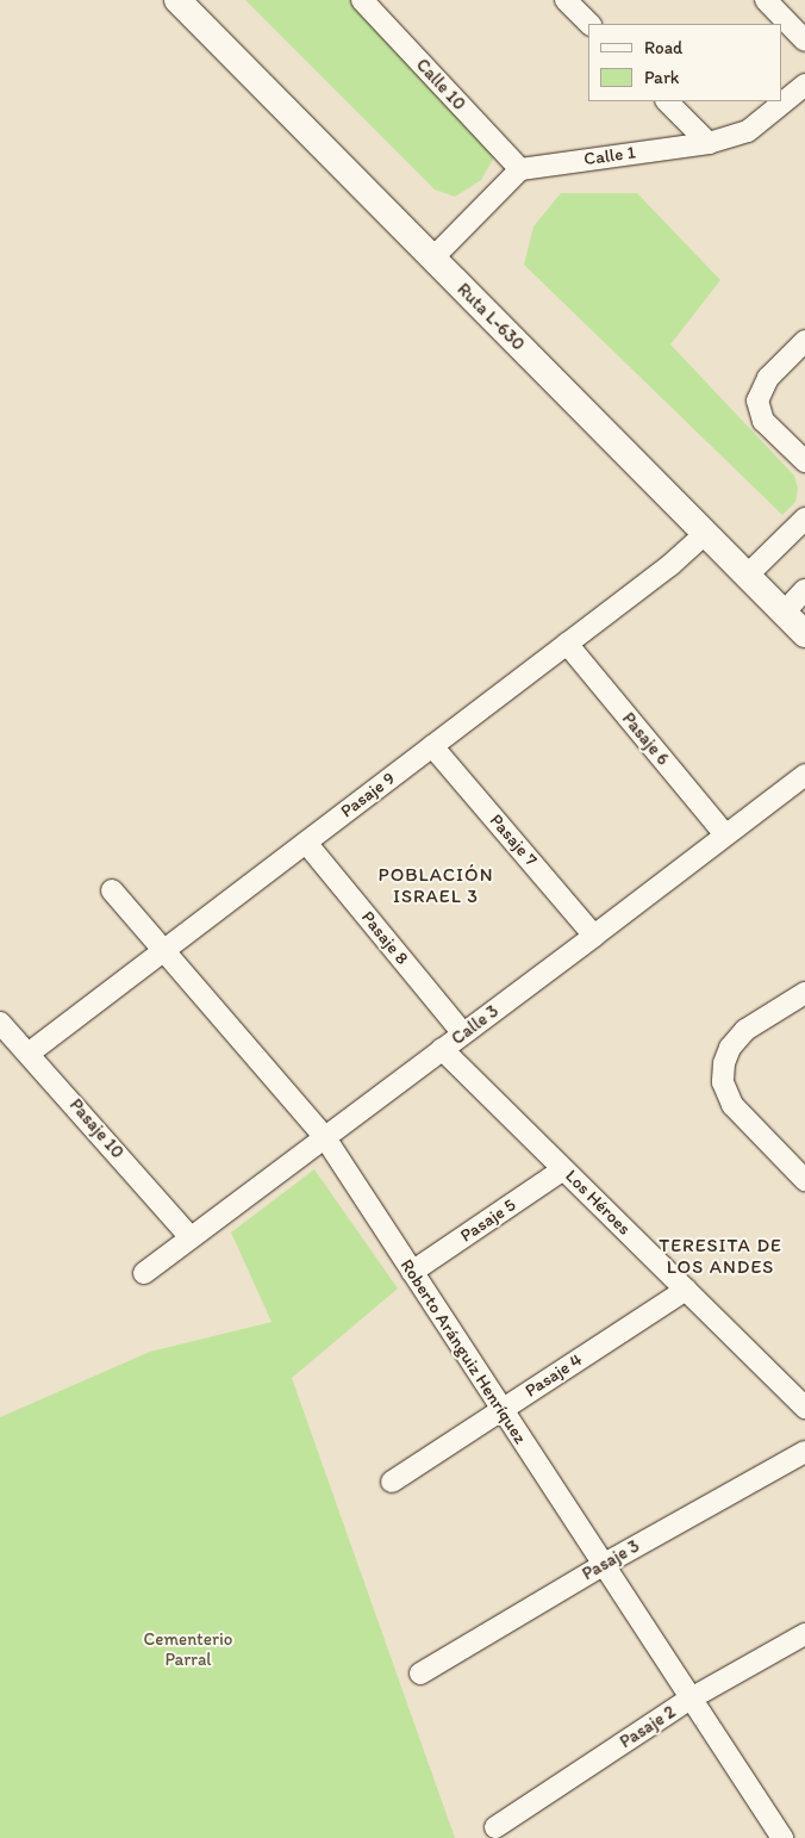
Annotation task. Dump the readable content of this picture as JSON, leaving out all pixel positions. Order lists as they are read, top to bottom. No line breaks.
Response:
{"streets":{"street":["Calle 10","Calle 1","Ruta L-630","Pasaje 6","Pasaje 9","Pasaje 7","Pasaje 8","Calle 3","Pasaje 10","Los Héroes","Pasaje 5","Roberto Aránguiz Henríquez","Pasaje 4","Pasaje 3","Pasaje 2"]},"crossings":[["Calle 10","Calle 1"],["Ruta L-630","Pasaje 9"],["Pasaje 6","Pasaje 9"],["Pasaje 6","Calle 3"],["Pasaje 9","Pasaje 7"],["Pasaje 9","Pasaje 8"],["Pasaje 9","Pasaje 10"],["Pasaje 9","Roberto Aránguiz Henríquez"],["Pasaje 7","Calle 3"],["Pasaje 8","Calle 3"],["Calle 3","Pasaje 10"],["Calle 3","Los Héroes"],["Calle 3","Roberto Aránguiz Henríquez"],["Los Héroes","Pasaje 5"],["Los Héroes","Pasaje 4"],["Pasaje 5","Roberto Aránguiz Henríquez"],["Roberto Aránguiz Henríquez","Pasaje 4"],["Roberto Aránguiz Henríquez","Pasaje 3"],["Roberto Aránguiz Henríquez","Pasaje 2"]],"districts":["POBLACIÓN ISRAEL 3","TERESITA DE LOS ANDES"],"parks":["Cementerio Parral"],"legend":["Road","Park"]}
